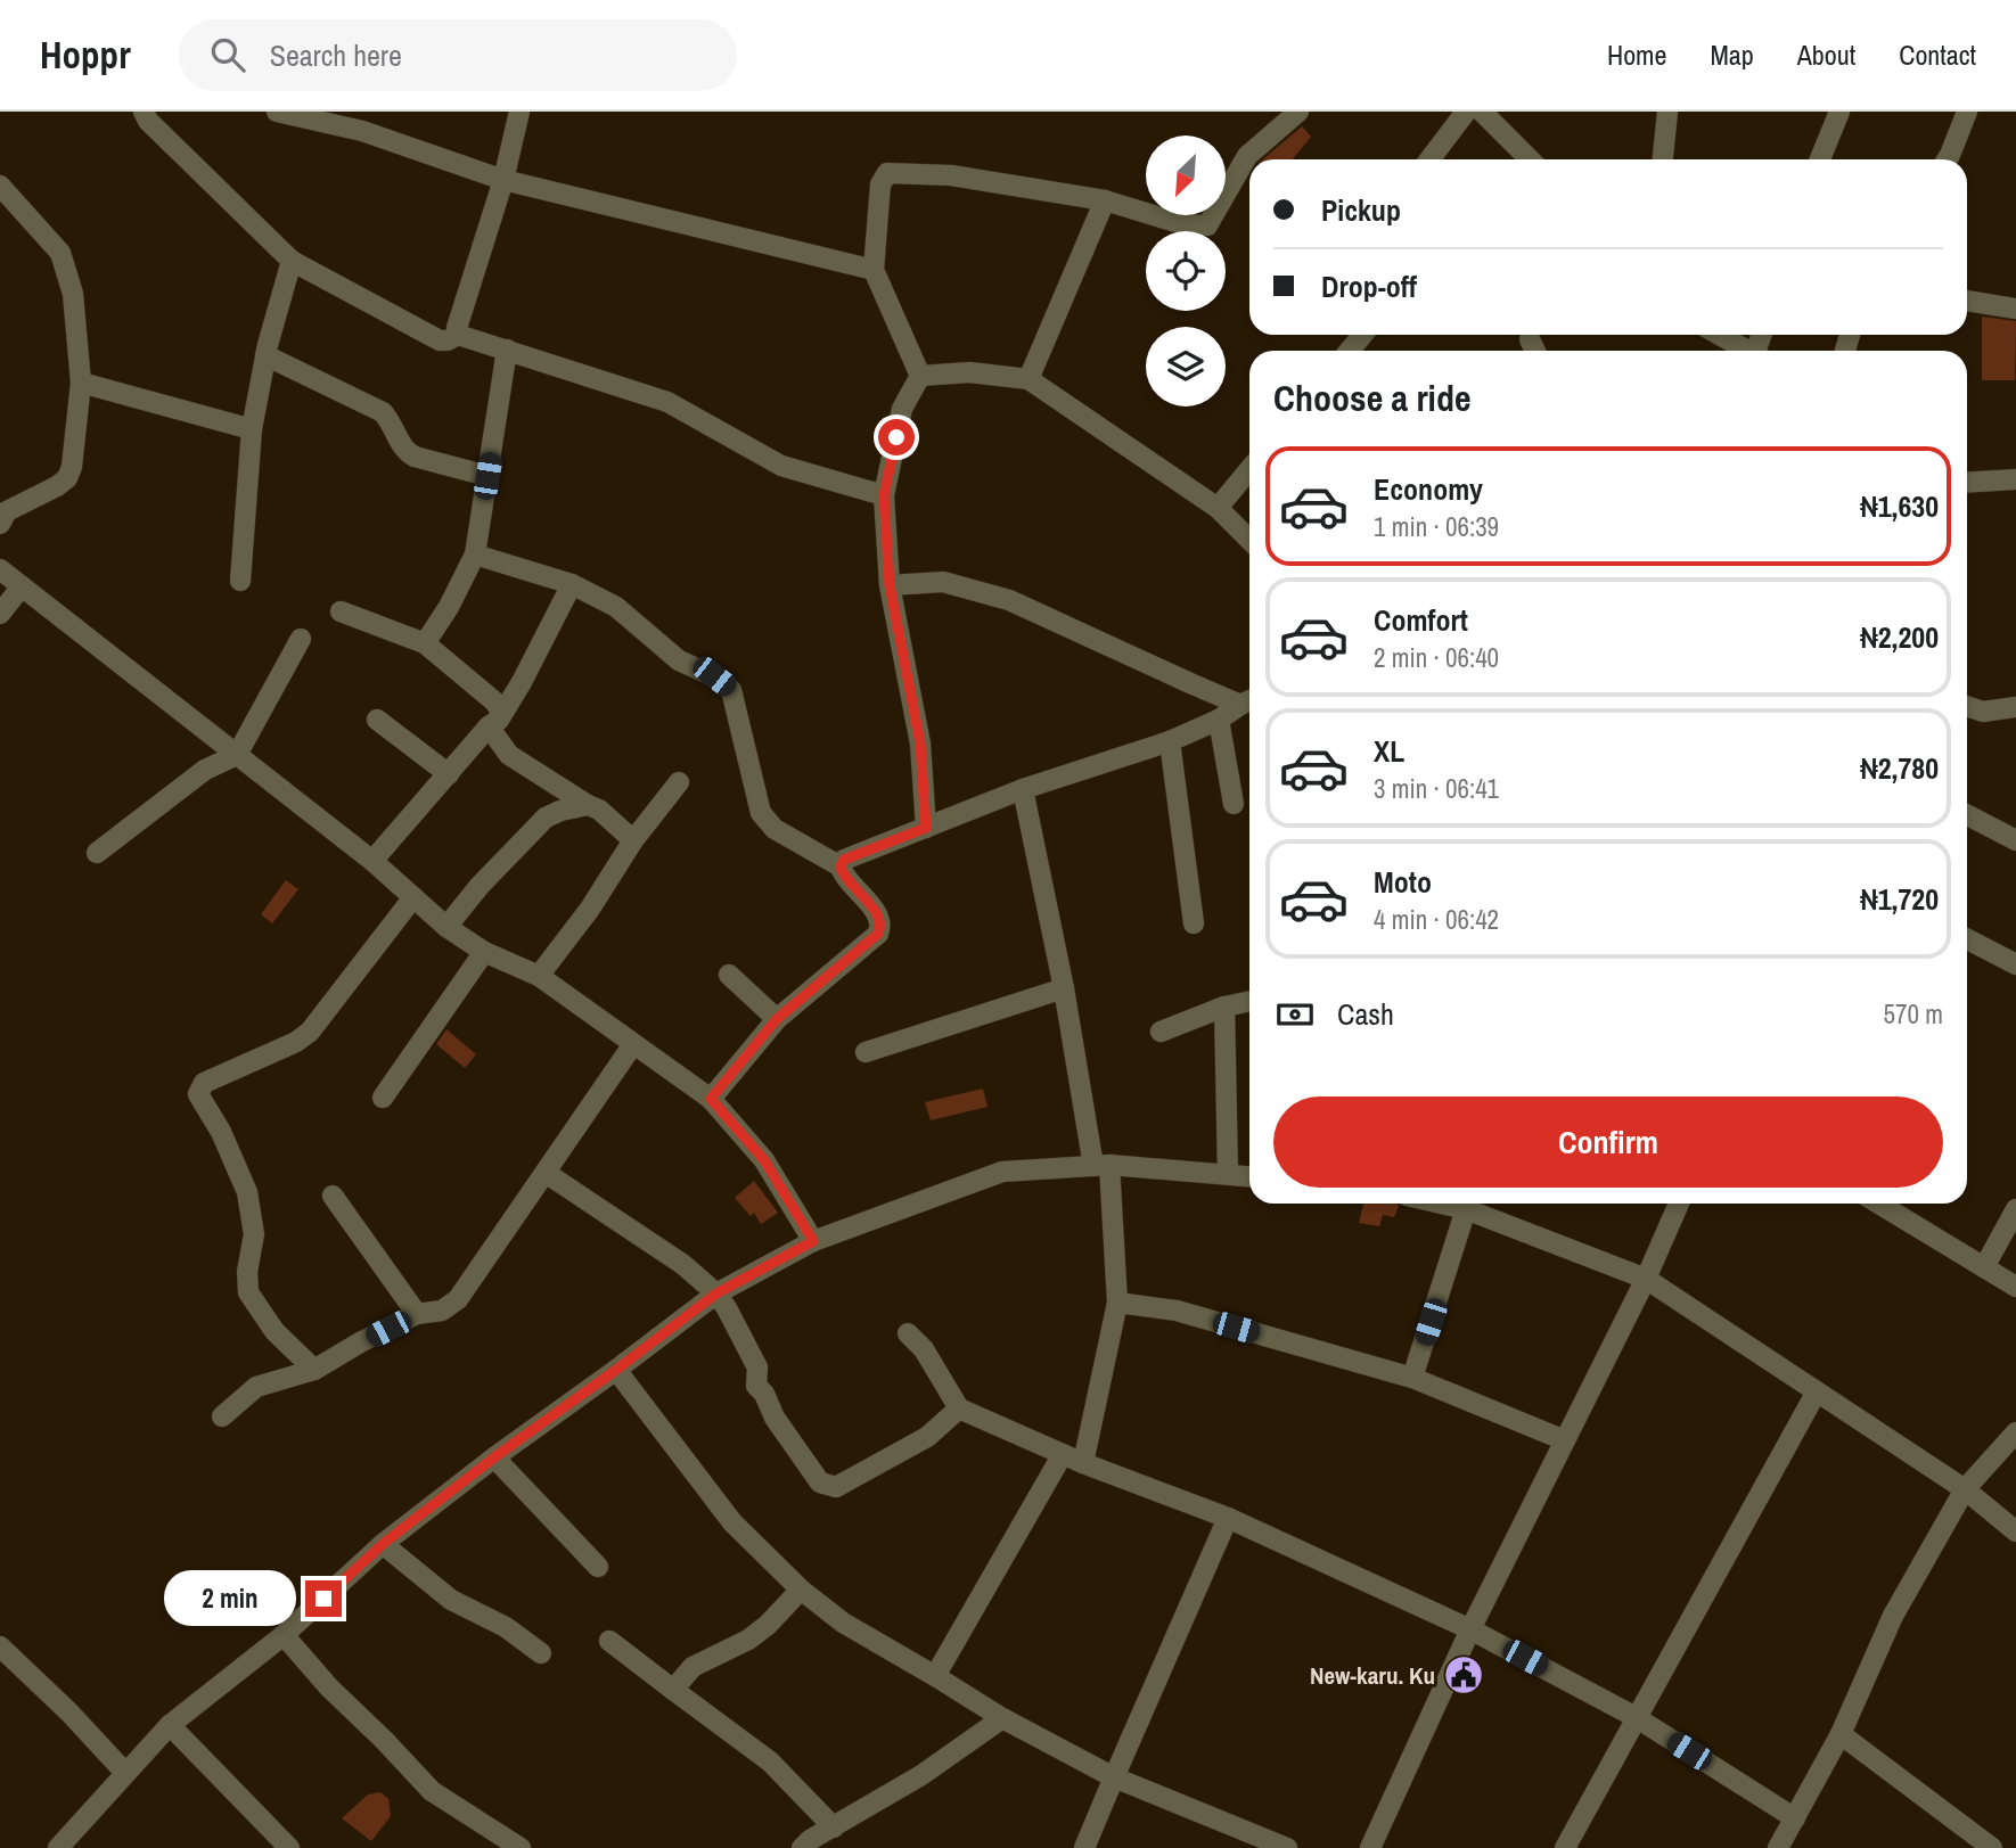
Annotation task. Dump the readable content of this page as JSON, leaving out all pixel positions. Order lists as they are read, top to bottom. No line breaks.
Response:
{"places":{"public building":["New-karu. Ku"]},"north":"bottom left","page":{"header":"Hoppr","search":"Search here","nav":["Home","Map","About","Contact"],"banner":["Pickup","Drop-off"],"heading":"Choose a ride","list":[{"name":"Economy","note":"1 min · 06:39","value":"₦1,630"},{"name":"Comfort","note":"2 min · 06:40","value":"₦2,200"},{"name":"XL","note":"3 min · 06:41","value":"₦2,780"},{"name":"Moto","note":"4 min · 06:42","value":"₦1,720"}],"pay":["Cash","570 m"],"buttons":"Confirm","bubble":"2 min"}}
